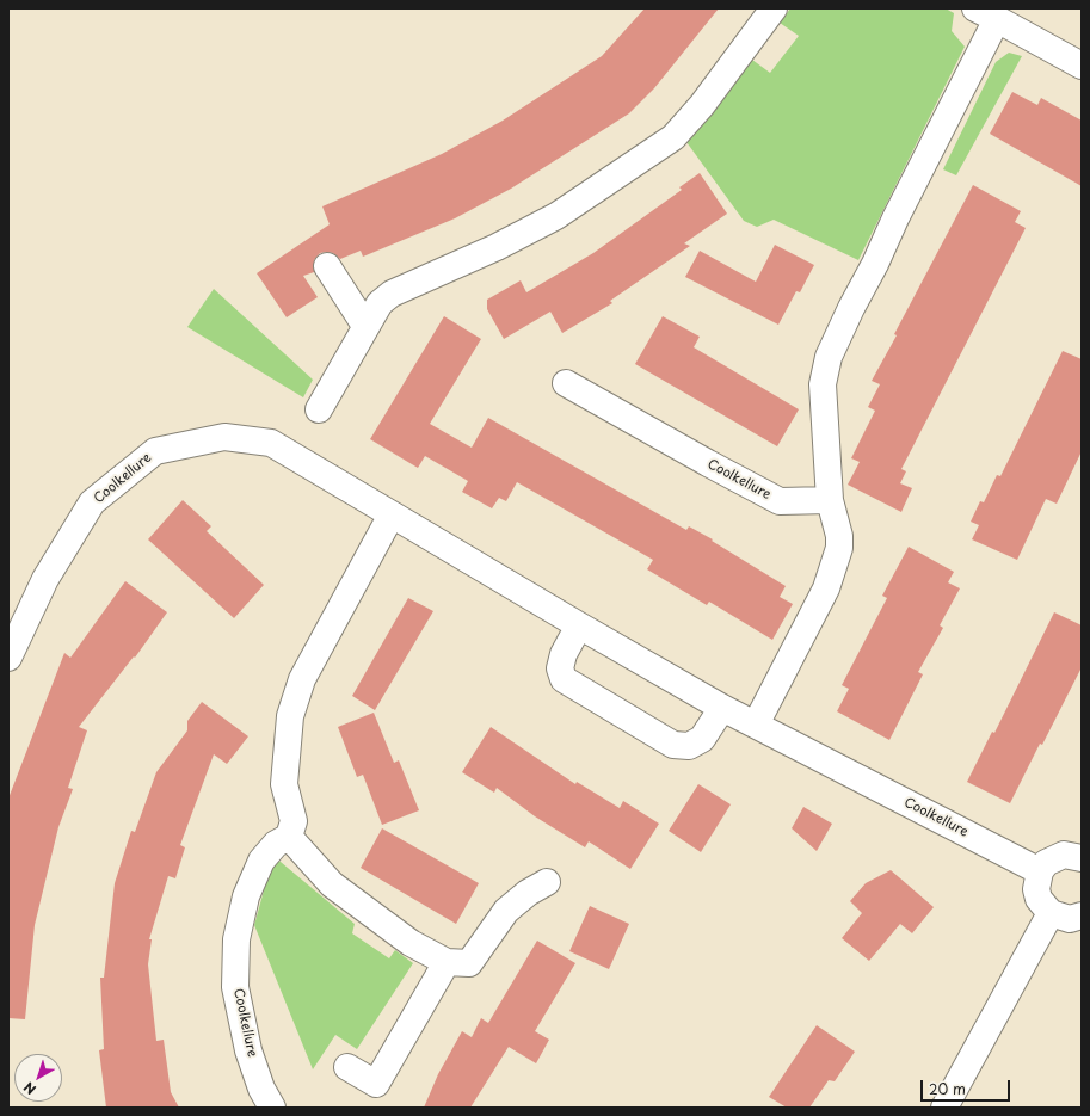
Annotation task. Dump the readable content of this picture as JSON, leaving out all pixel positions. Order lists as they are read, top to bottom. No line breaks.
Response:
{"streets":{"street":["Coolkellure"]},"scale_bar":"20 m","north":"bottom left"}
